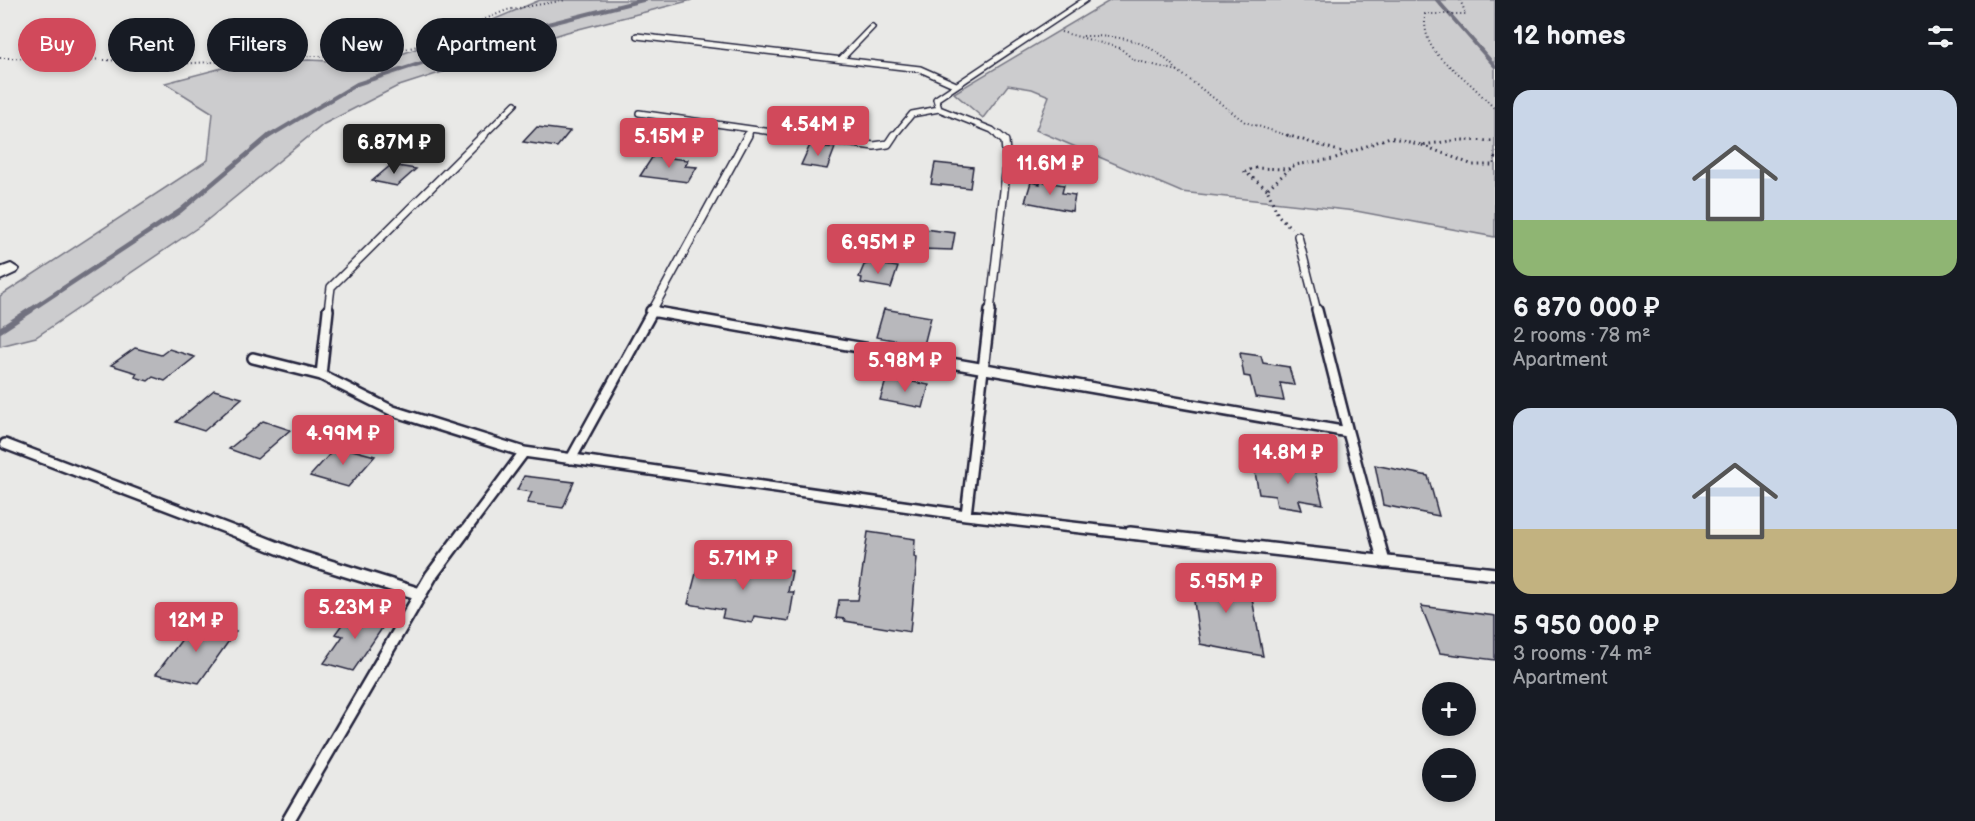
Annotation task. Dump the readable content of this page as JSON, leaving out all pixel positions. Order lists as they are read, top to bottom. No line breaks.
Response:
{"page":{"heading":"12 homes","chip":["Buy","Rent","Filters","New","Apartment"],"list":[{"name":"6 870 000 ₽","note":"2 rooms · 78 m² · Apartment"},{"name":"5 950 000 ₽","note":"3 rooms · 74 m² · Apartment"}],"price":["4.54M ₽","5.15M ₽","6.87M ₽","11.6M ₽","6.95M ₽","5.98M ₽","4.99M ₽","14.8M ₽","5.71M ₽","5.95M ₽","5.23M ₽","12M ₽"],"map_buttons":["+","−"]}}
